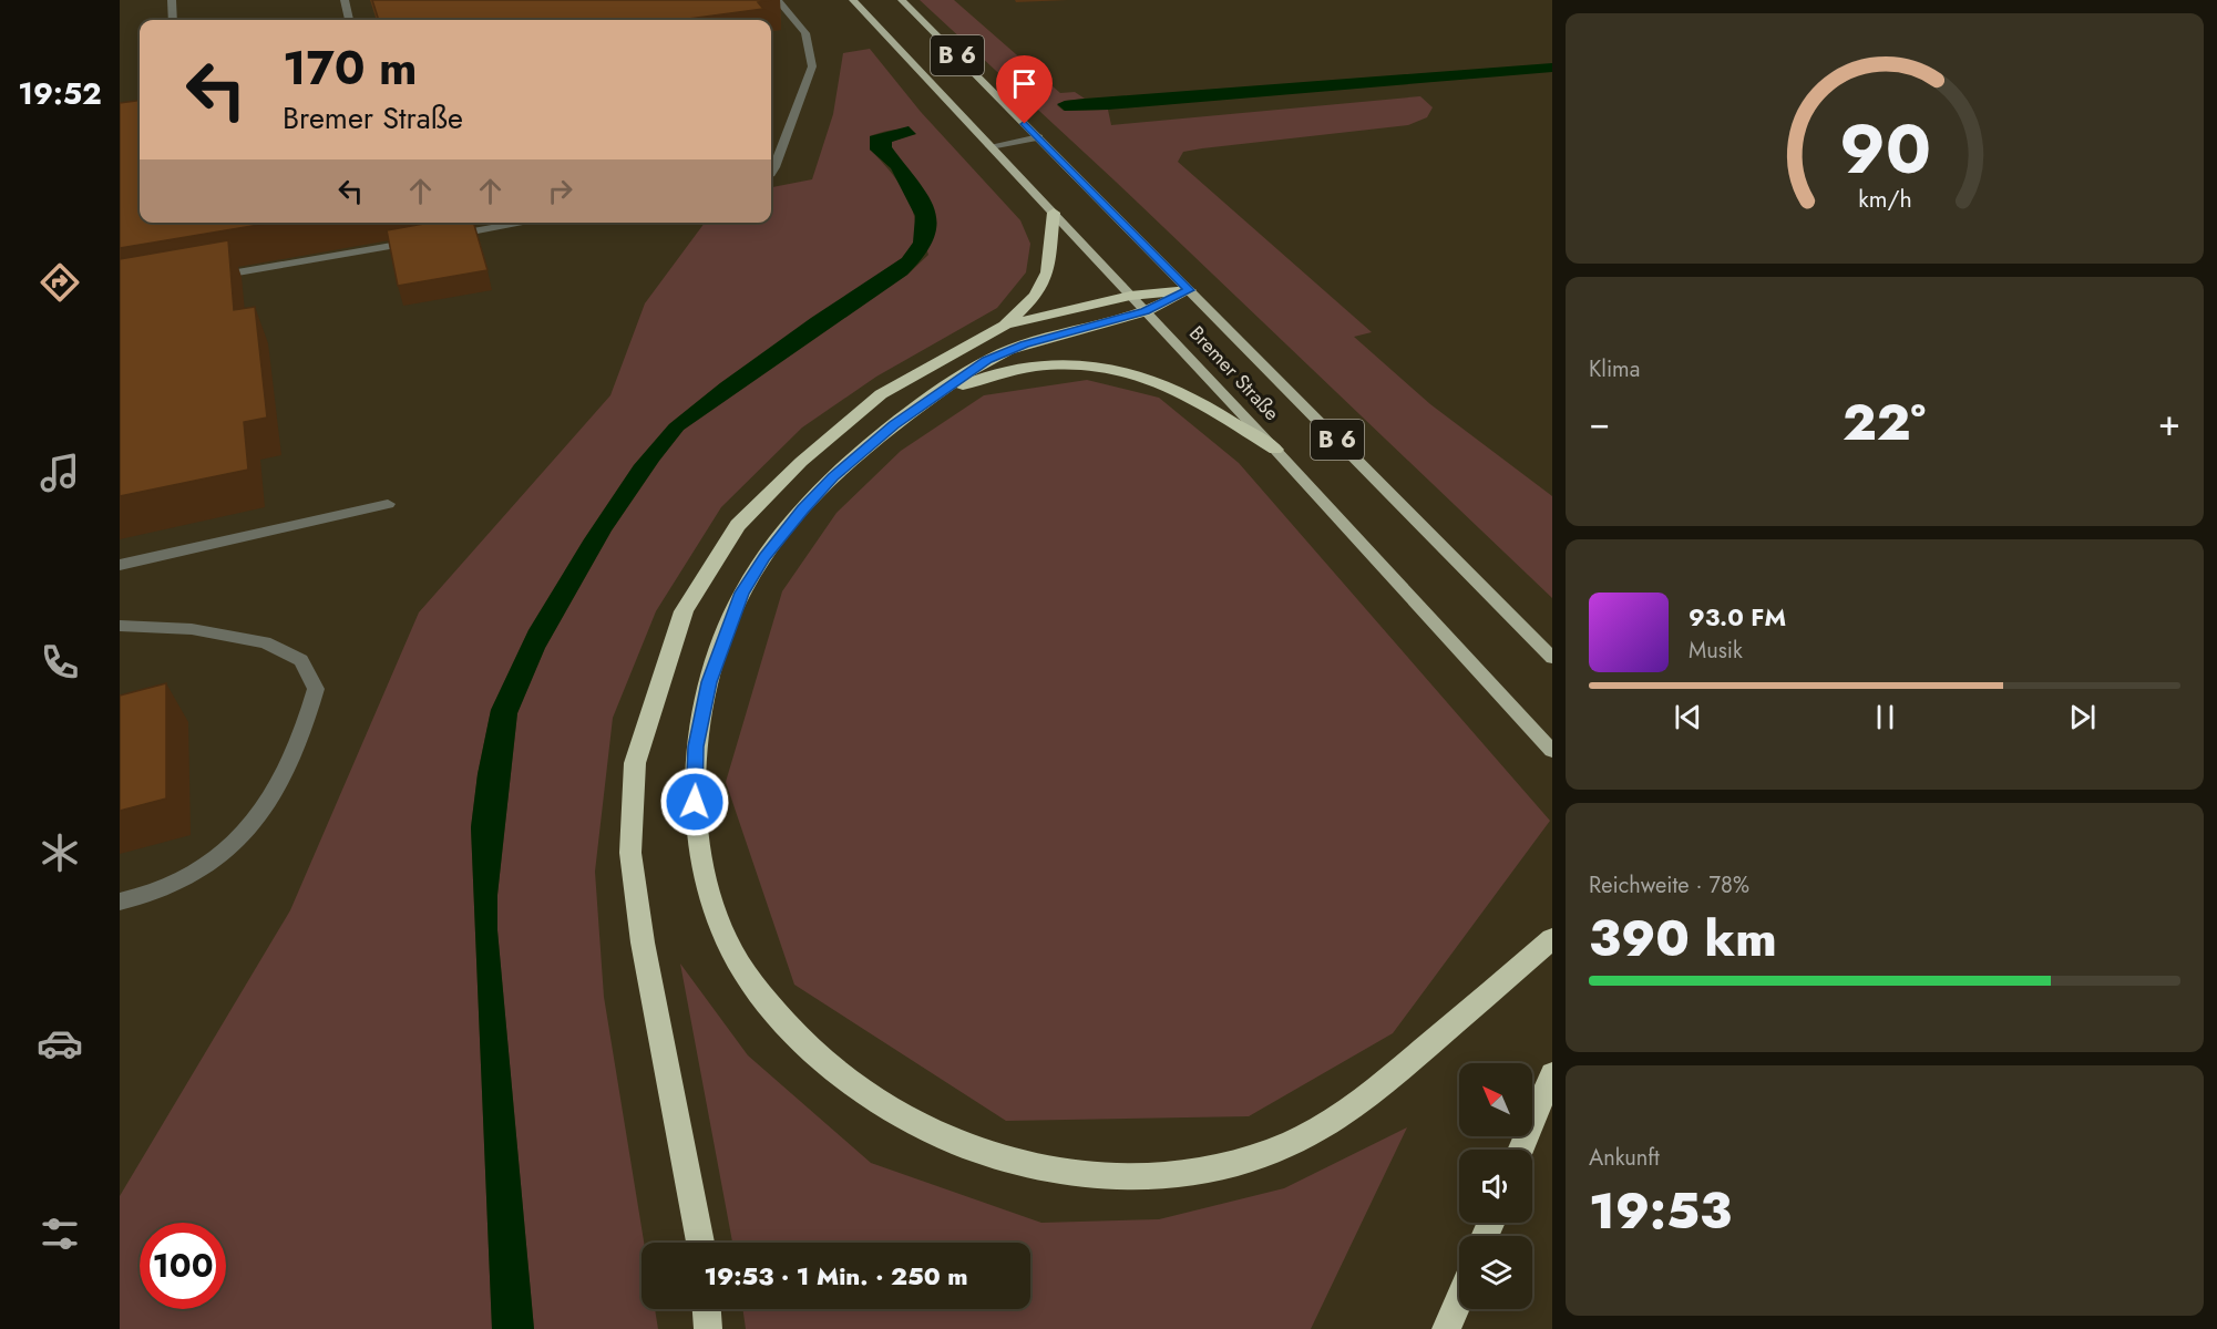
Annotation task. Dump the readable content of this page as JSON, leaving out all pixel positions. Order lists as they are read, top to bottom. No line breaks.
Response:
{"streets":{"main road":["B 6","Bremer Straße"]},"north":"top left","page":{"tabs":"19:52","turn":["170 m","Bremer Straße"],"tile":["Klima",["Reichweite · 78%","390 km"],["Ankunft","19:53"]],"heat":["−","22°","+"],"song":["93.0 FM","Musik"],"limit":"100","trip":"19:53 · 1 Min. · 250 m","gauge":["90","km/h"]}}
